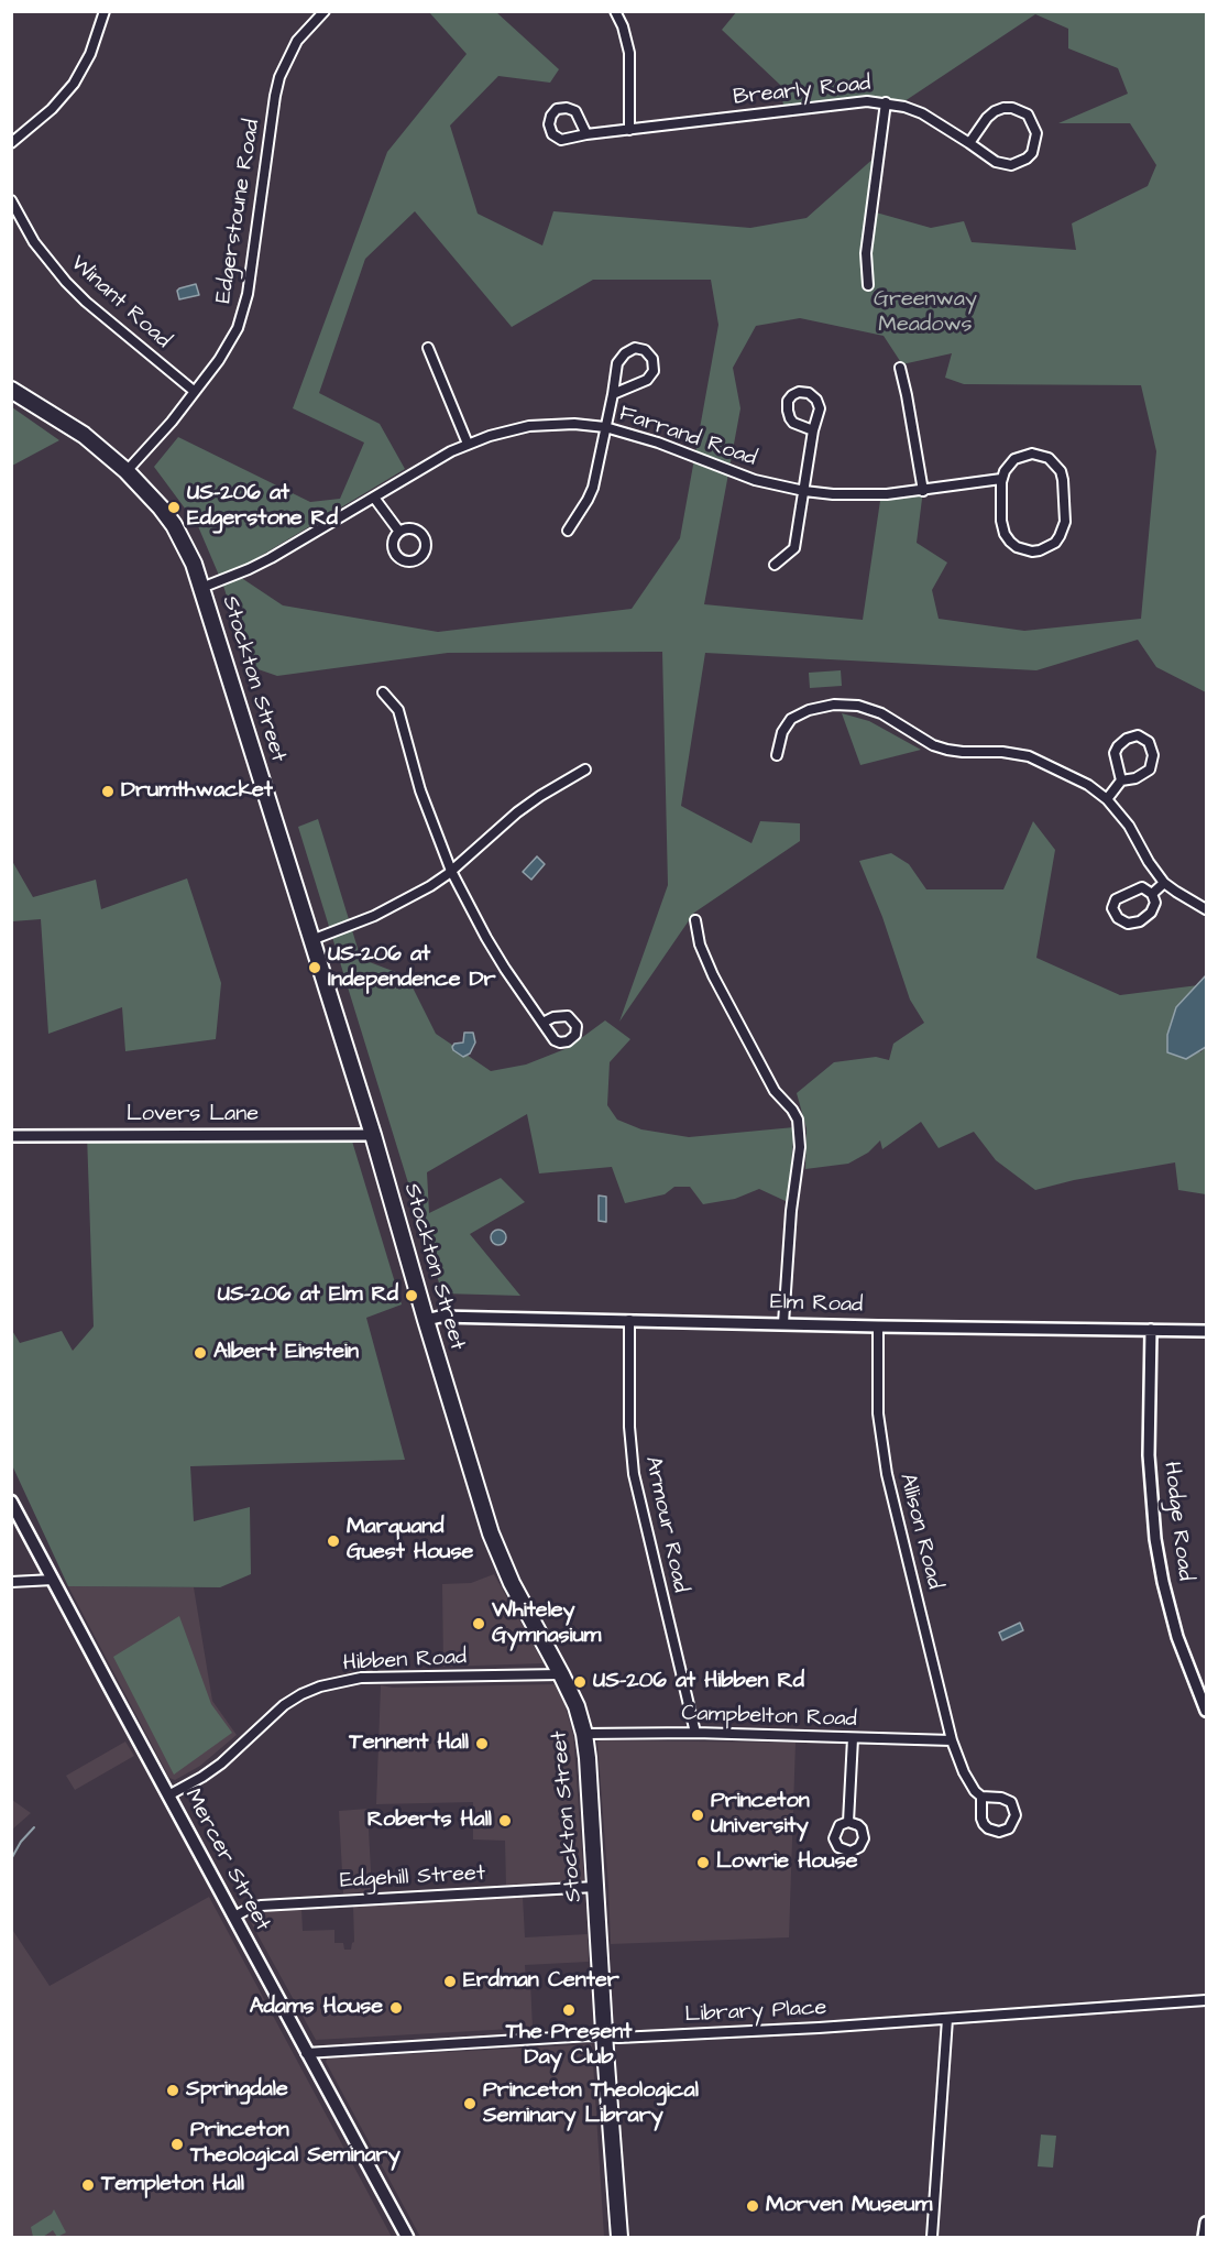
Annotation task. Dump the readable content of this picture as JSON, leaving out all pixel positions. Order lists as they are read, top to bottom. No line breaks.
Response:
{"streets":{"highway":["Stockton Street"],"main road":["Mercer Street"],"street":["Brearly Road","Edgerstoune Road","Winant Road","Farrand Road","Lovers Lane","Elm Road","Hodge Road","Armour Road","Allison Road","Hibben Road","Campbelton Road","Edgehill Street","Library Place"]},"crossings":[["Edgerstoune Road","Winant Road"],["Edgerstoune Road","Stockton Street"],["Farrand Road","Stockton Street"],["Stockton Street","Lovers Lane"],["Stockton Street","Elm Road"],["Stockton Street","Hibben Road"],["Stockton Street","Campbelton Road"],["Stockton Street","Edgehill Street"],["Stockton Street","Library Place"],["Elm Road","Hodge Road"],["Elm Road","Armour Road"],["Elm Road","Allison Road"],["Armour Road","Campbelton Road"],["Allison Road","Campbelton Road"],["Hibben Road","Mercer Street"],["Mercer Street","Edgehill Street"],["Mercer Street","Library Place"]],"parks":["Greenway Meadows"],"places":["US-206 at Edgerstone Rd","Drumthwacket","US-206 at Independence Dr","US-206 at Elm Rd","Albert Einstein","Marquand Guest House","Whiteley Gymnasium","US-206 at Hibben Rd","Tennent Hall","Princeton University","Roberts Hall","Lowrie House","Erdman Center","Adams House","The Present Day Club","Springdale","Princeton Theological Seminary Library","Princeton Theological Seminary","Templeton Hall","Morven Museum"]}
